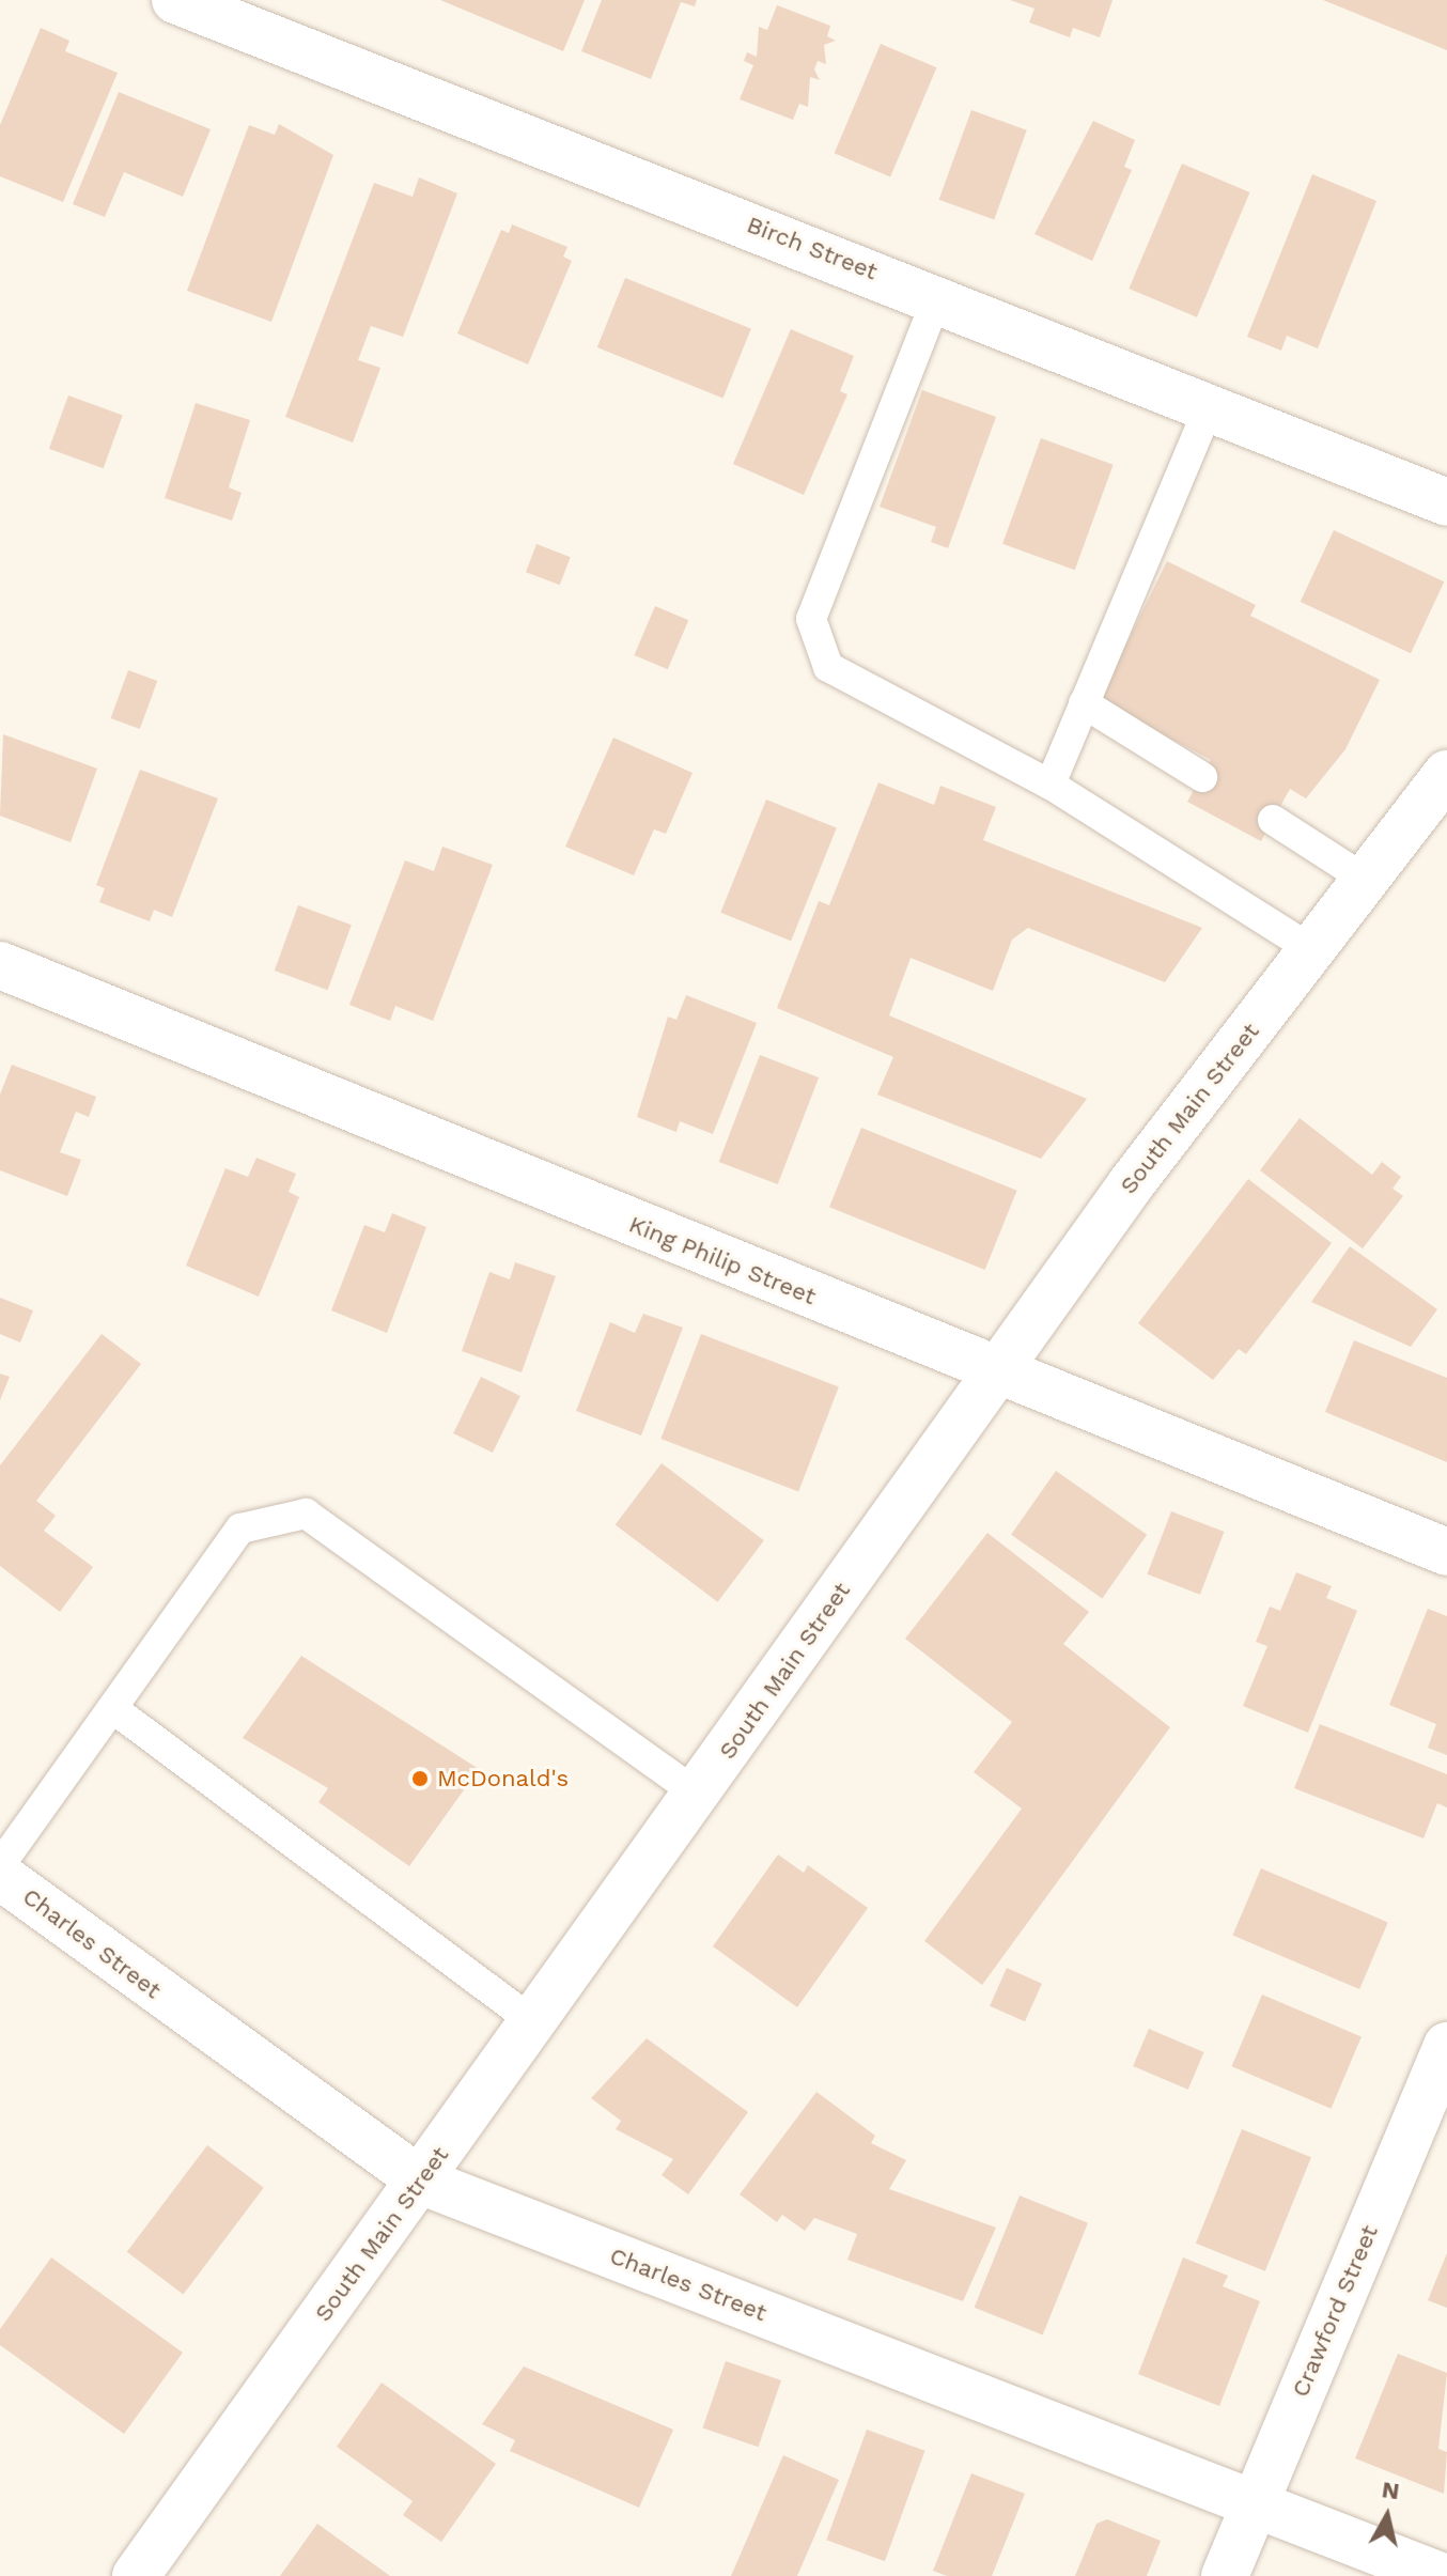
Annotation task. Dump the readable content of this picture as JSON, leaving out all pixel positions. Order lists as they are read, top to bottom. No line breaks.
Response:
{"streets":{"street":["Birch Street","South Main Street","King Philip Street","Charles Street","Crawford Street"]},"crossings":[["South Main Street","King Philip Street"],["South Main Street","Charles Street"],["Charles Street","Crawford Street"]],"places":["McDonald's"],"north":"top"}
